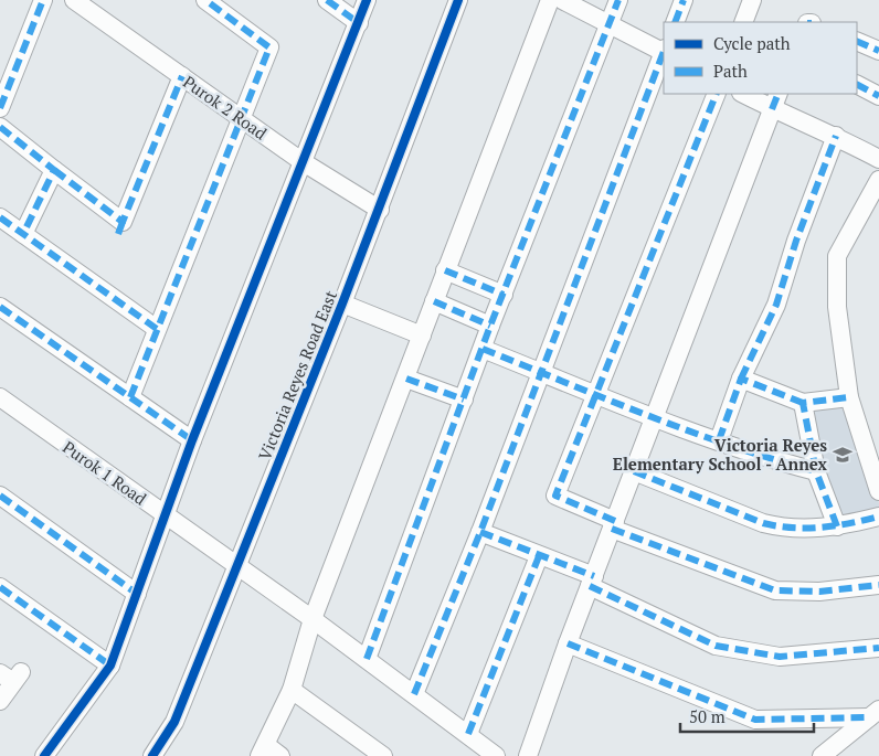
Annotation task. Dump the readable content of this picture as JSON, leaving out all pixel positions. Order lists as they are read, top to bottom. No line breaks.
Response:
{"streets":{"street":["Purok 2 Road","Victoria Reyes Road East","Purok 1 Road"]},"crossings":[["Purok 2 Road","Victoria Reyes Road East"],["Victoria Reyes Road East","Purok 1 Road"]],"places":{"school or university":["Victoria Reyes Elementary School - Annex"]},"legend":["Cycle path","Path"],"scale_bar":"50 m"}
